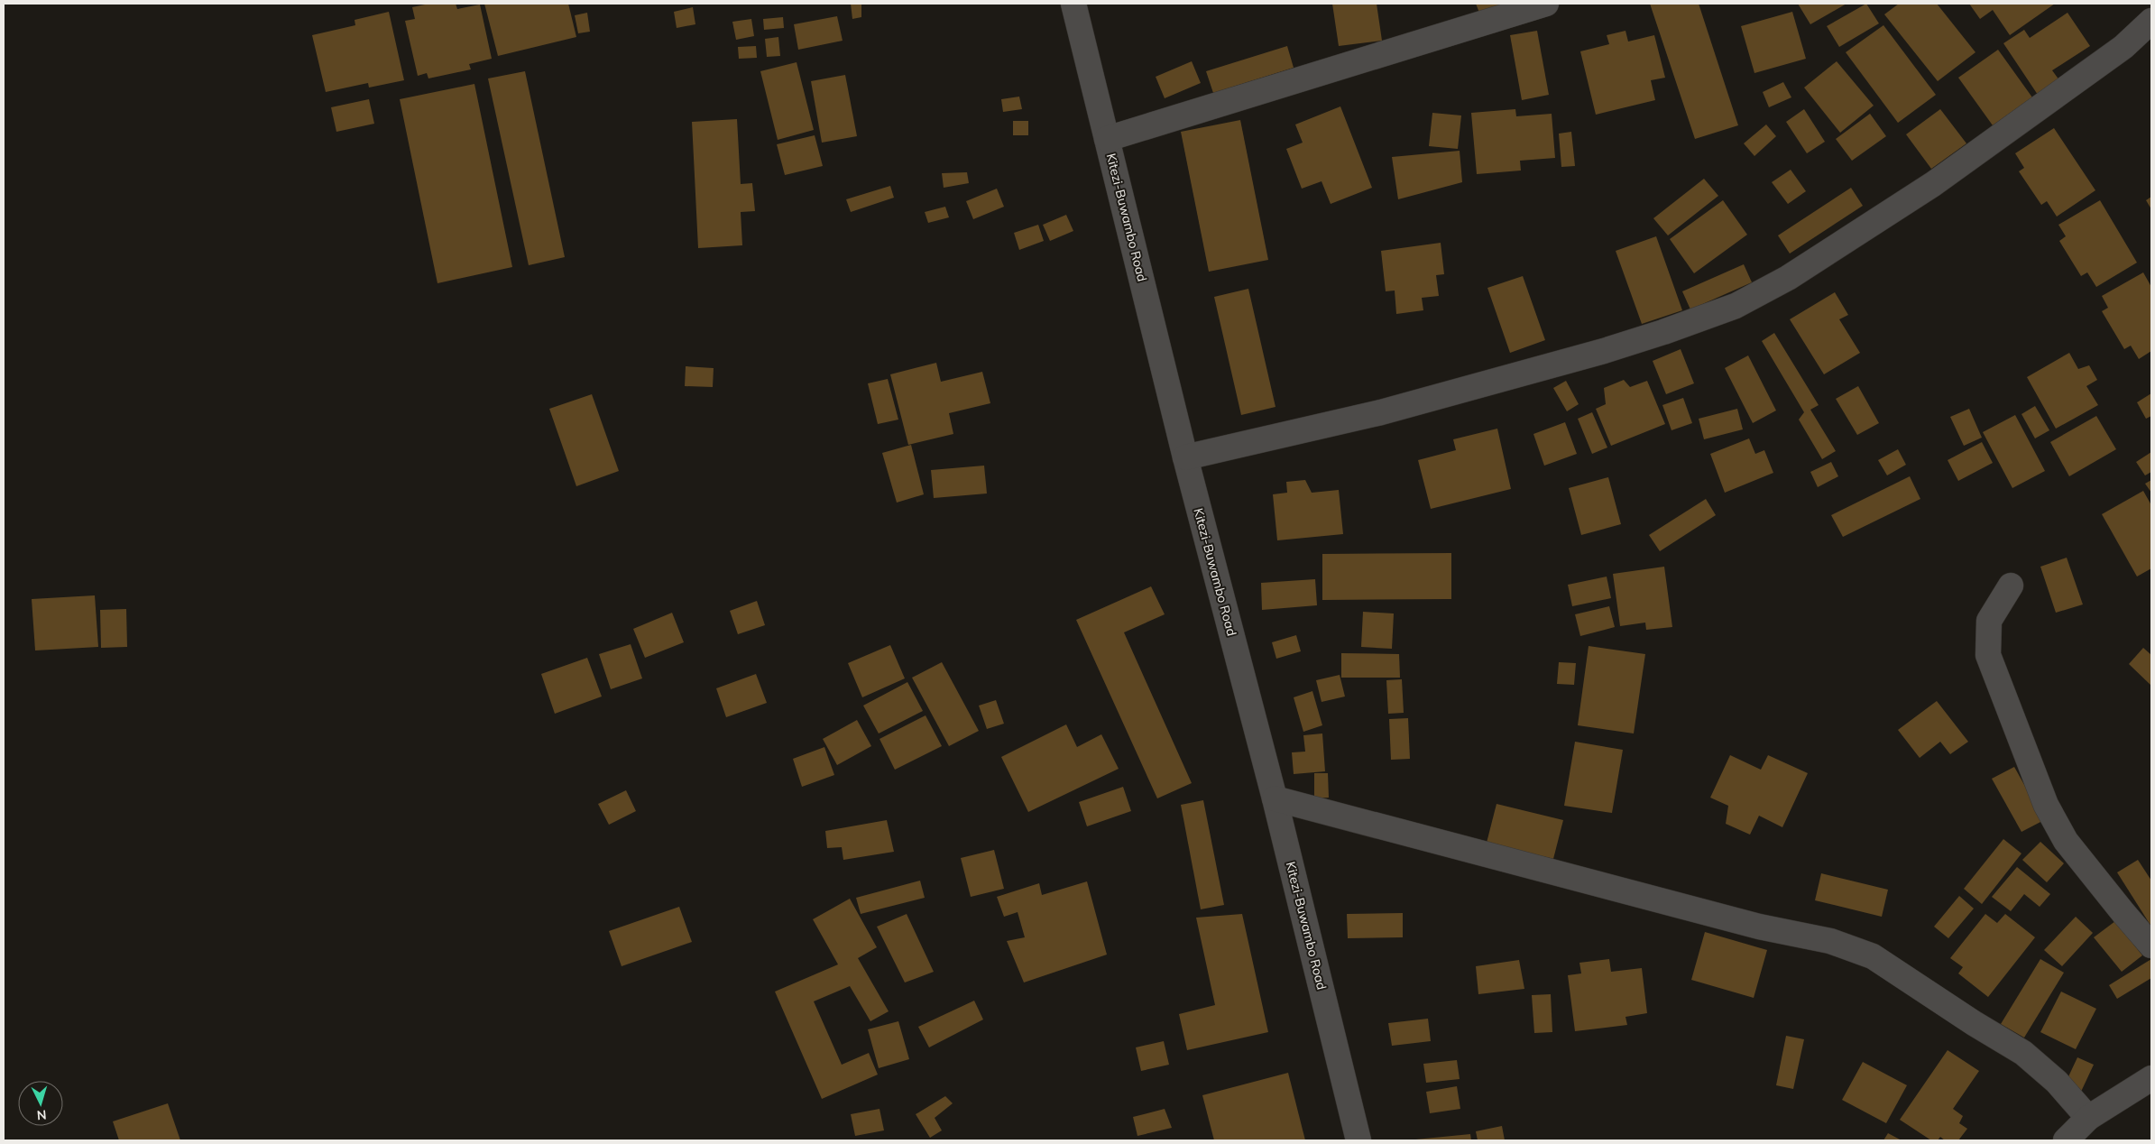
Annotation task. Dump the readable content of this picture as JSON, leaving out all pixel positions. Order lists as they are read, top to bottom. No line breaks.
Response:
{"streets":{"street":["Kitezi-Buwambo Road"]},"north":"bottom"}
